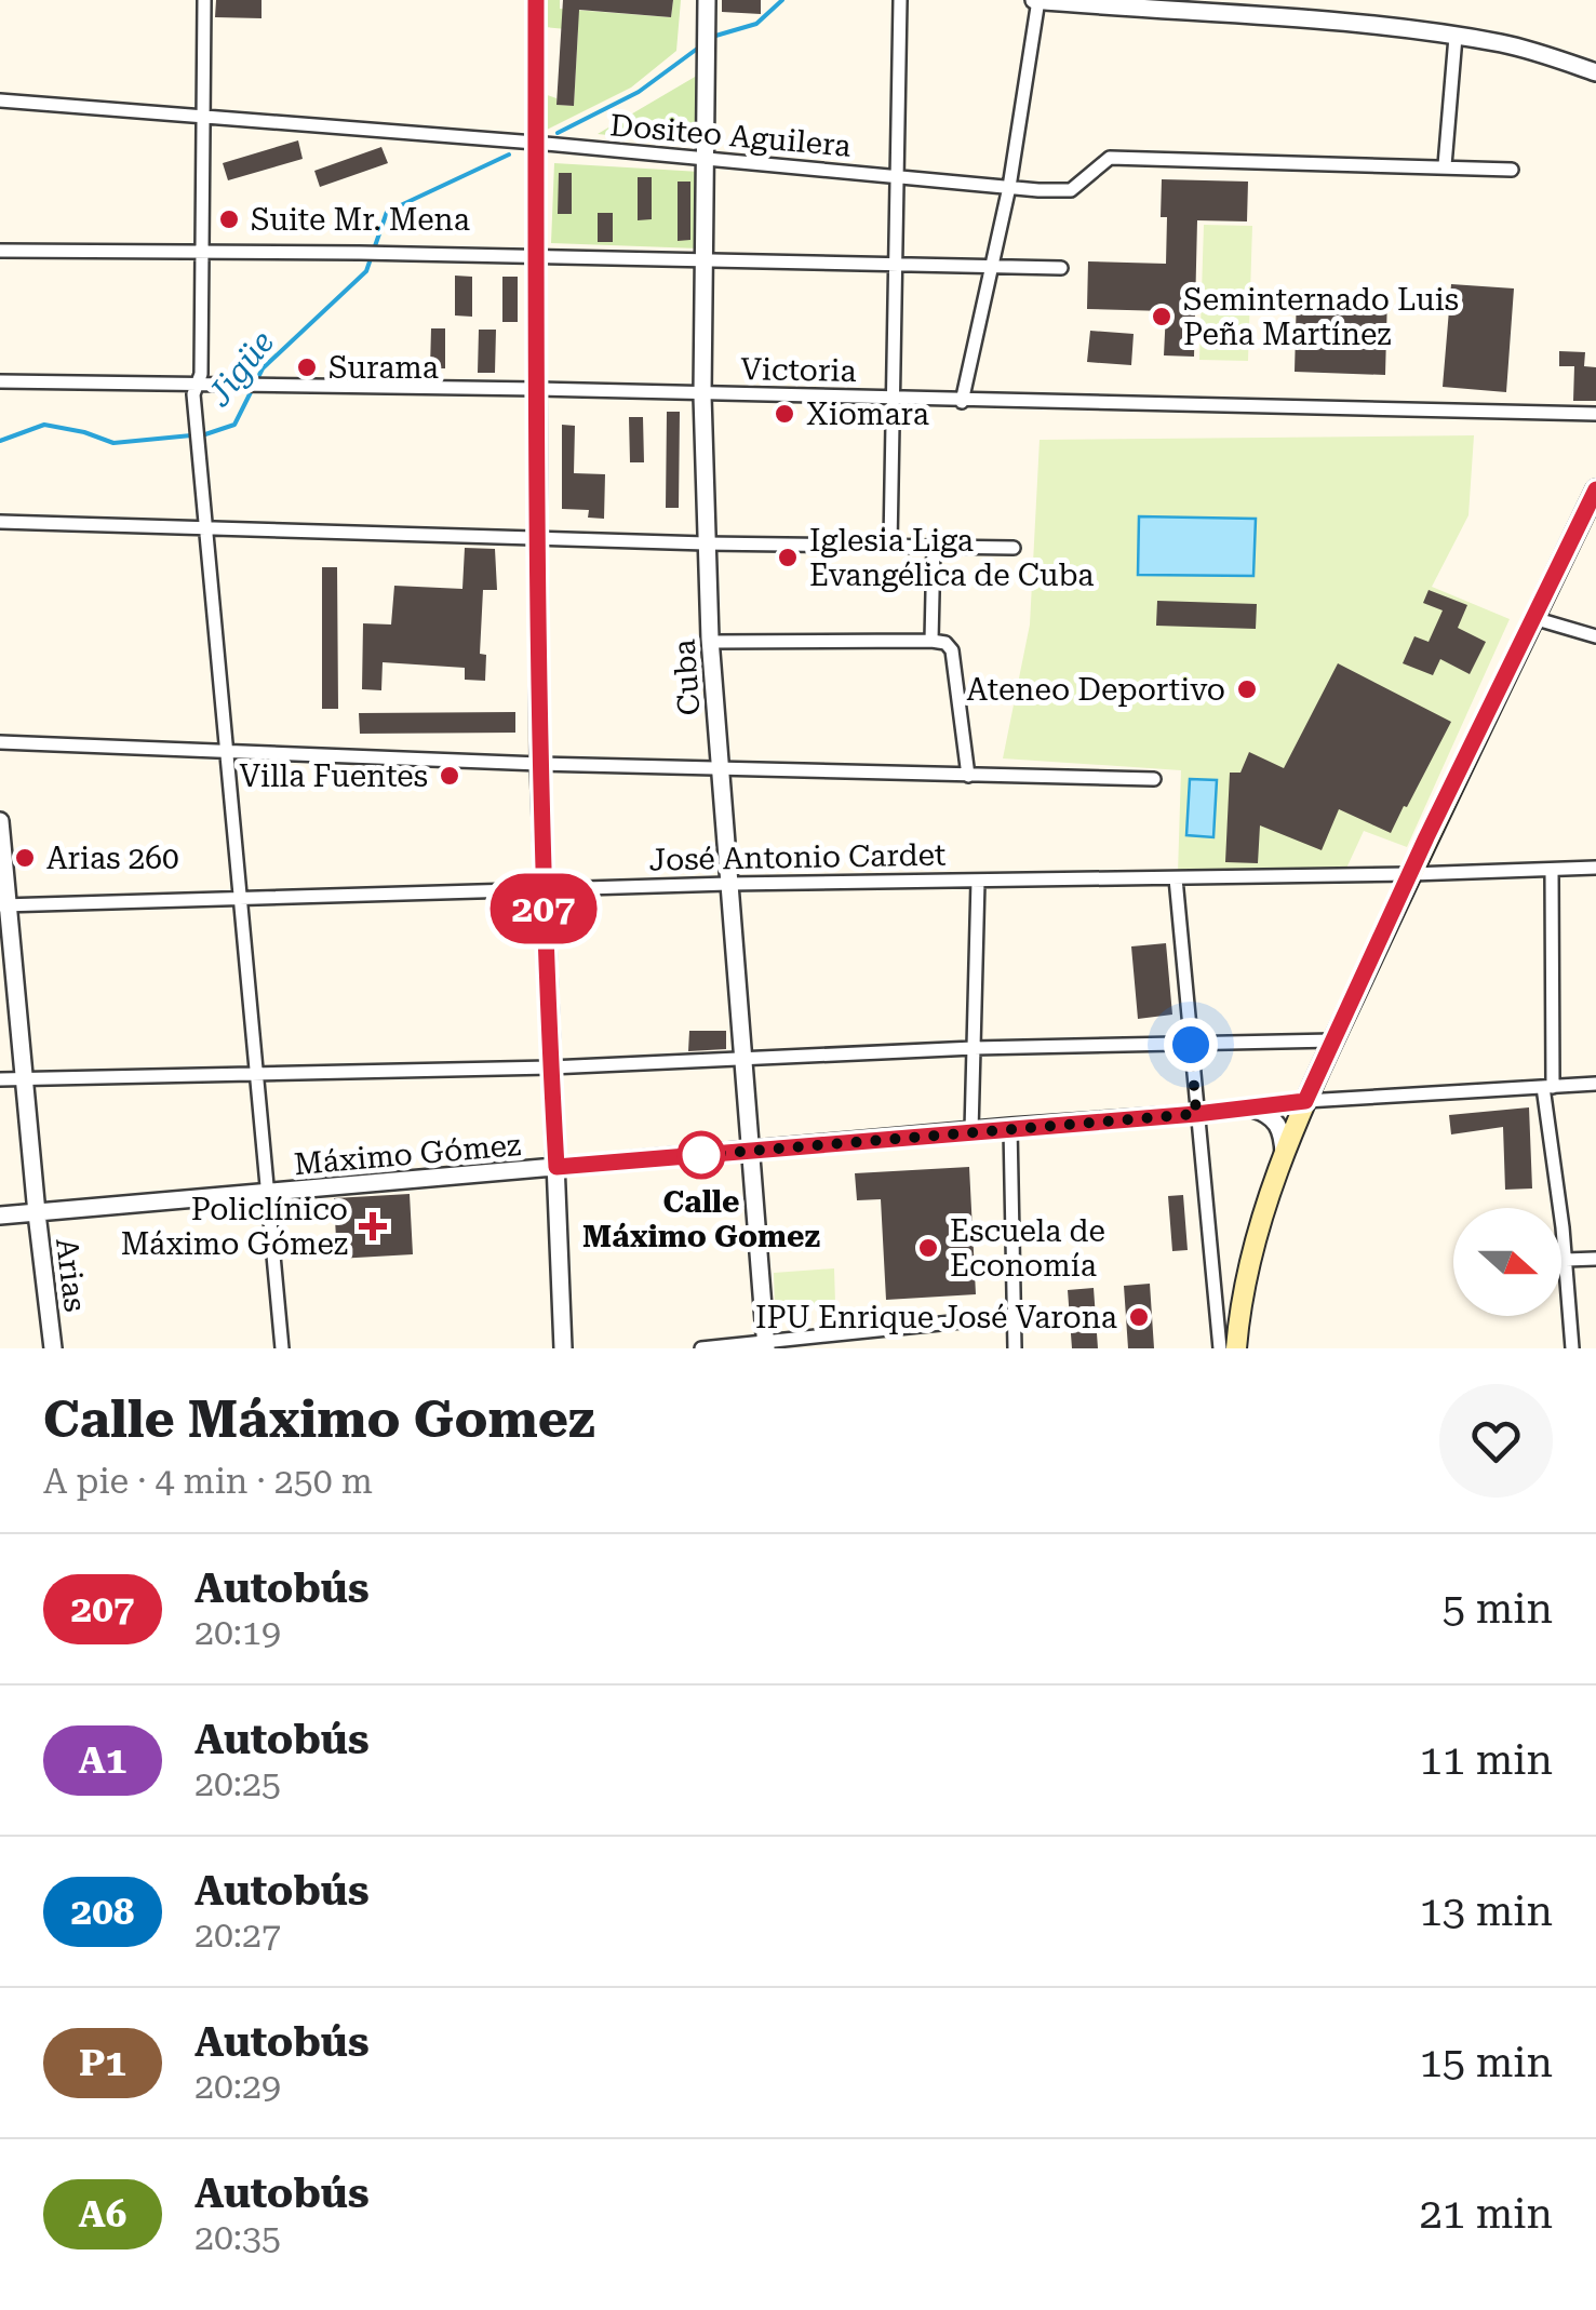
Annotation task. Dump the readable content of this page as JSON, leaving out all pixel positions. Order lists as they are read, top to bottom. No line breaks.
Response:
{"streets":{"street":["Dositeo Aguilera","Victoria","Cuba","José Antonio Cardet","Máximo Gómez","Arias"]},"crossings":[["Dositeo Aguilera","Cuba"],["Victoria","Cuba"],["Cuba","José Antonio Cardet"],["Cuba","Máximo Gómez"],["José Antonio Cardet","Arias"],["Máximo Gómez","Arias"]],"water":["Jigüe"],"places":{"other":["Suite Mr. Mena","Seminternado Luis Peña Martínez","Surama","Xiomara","Iglesia Liga Evangélica de Cuba","Ateneo Deportivo","Villa Fuentes","Arias 260","Calle Máximo Gomez","Escuela de Economía","IPU Enrique José Varona"],"health":["Policlínico Máximo Gómez"]},"lines":["bus line 207"],"north":"right","page":{"on_map":"207","heading":["Calle Máximo Gomez","A pie · 4 min · 250 m"],"list":[{"mark":"207","name":"Autobús","note":"20:19","value":"5 min"},{"mark":"A1","name":"Autobús","note":"20:25","value":"11 min"},{"mark":"208","name":"Autobús","note":"20:27","value":"13 min"},{"mark":"P1","name":"Autobús","note":"20:29","value":"15 min"},{"mark":"A6","name":"Autobús","note":"20:35","value":"21 min"}]}}
